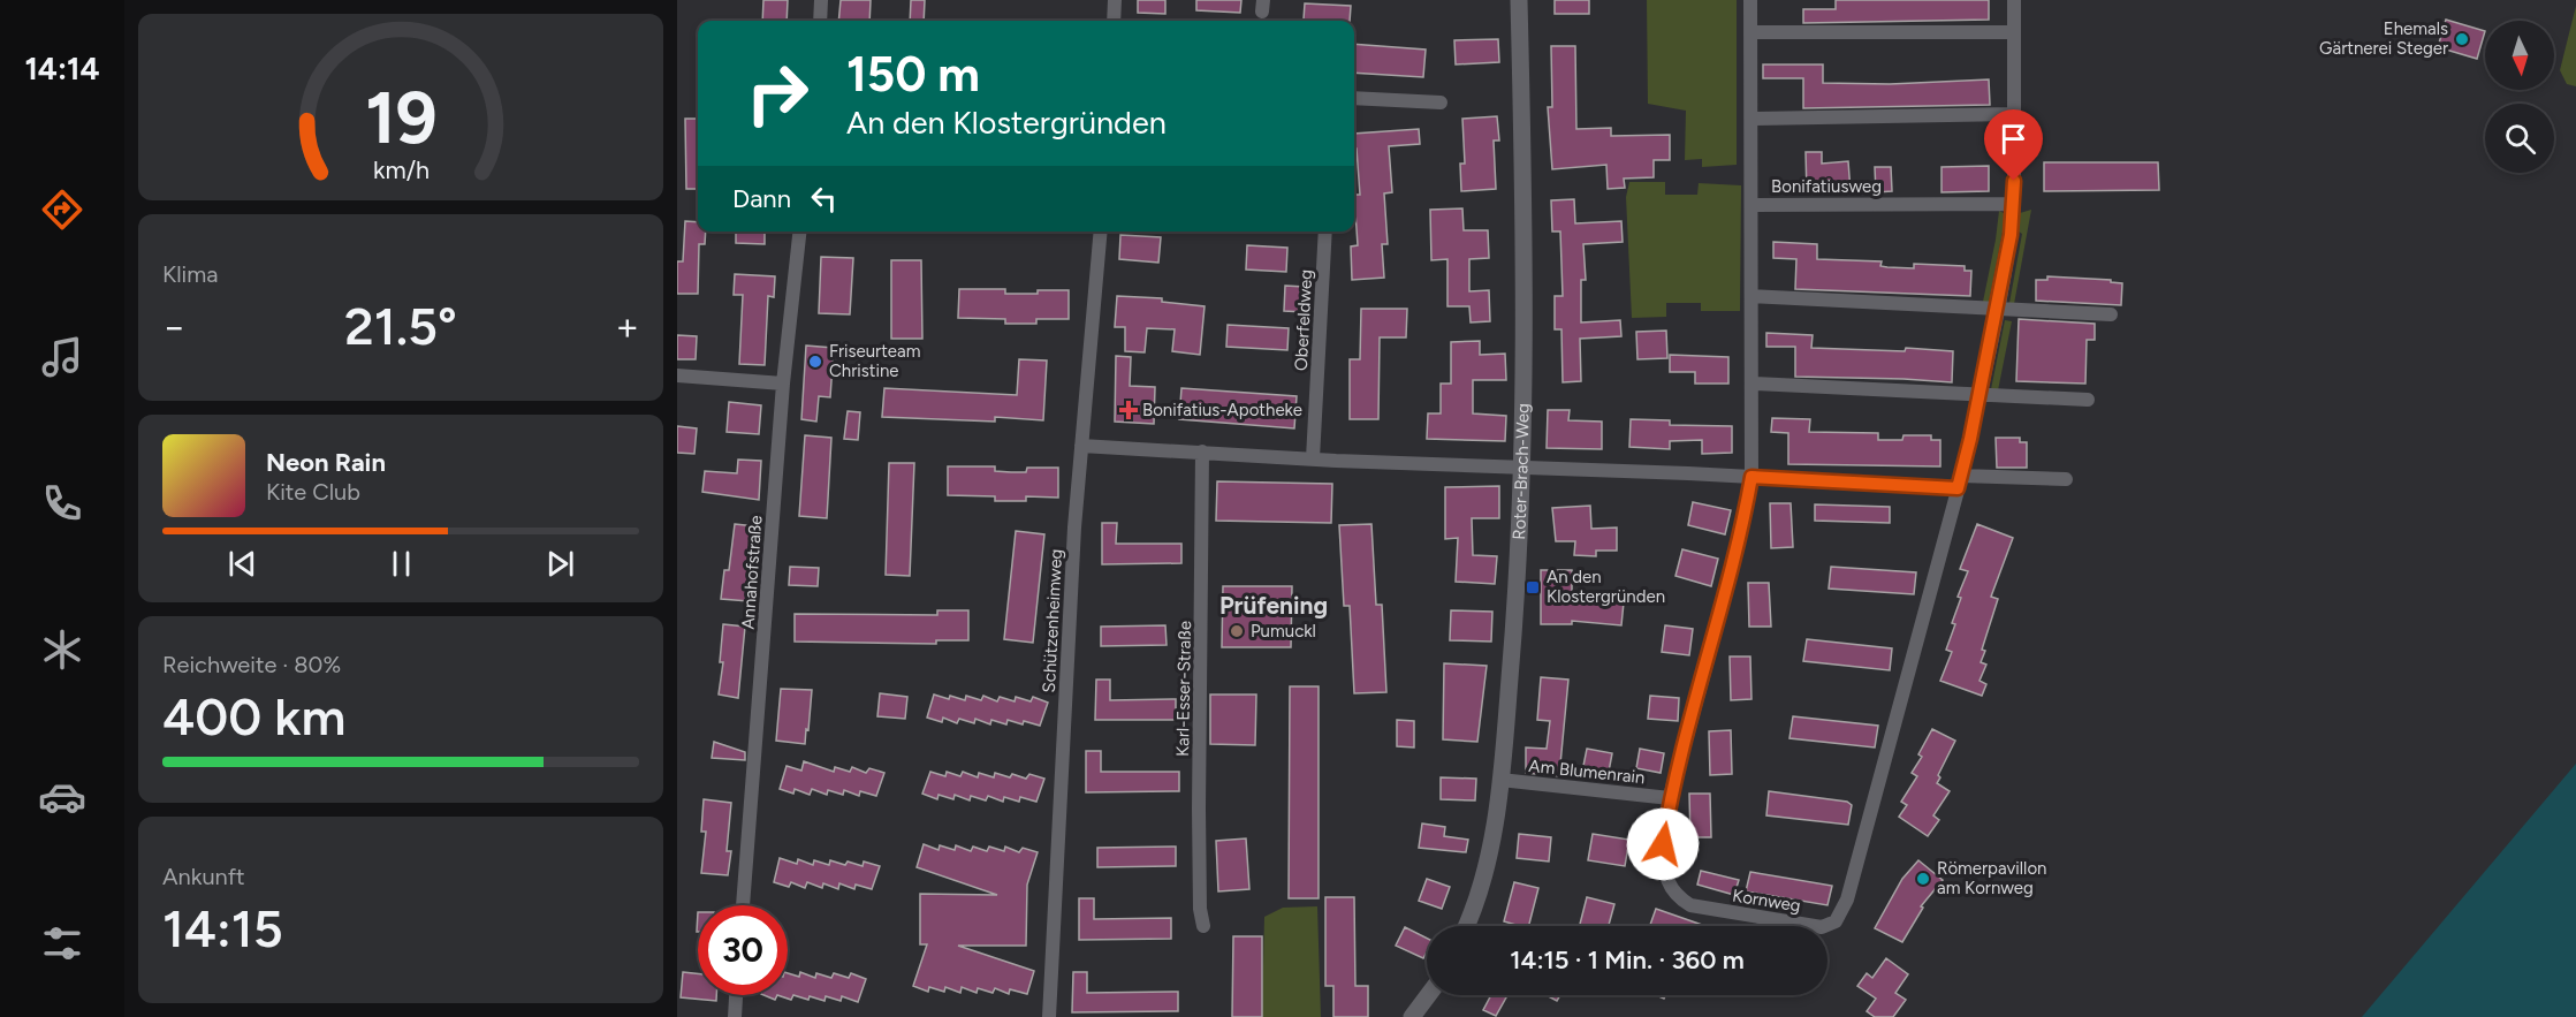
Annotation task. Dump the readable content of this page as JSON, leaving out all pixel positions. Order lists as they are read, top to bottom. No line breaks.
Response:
{"streets":{"street":["Bonifatiusweg","Oberfeldweg","Roter-Brach-Weg","Annahofstraße","Schützenheimweg","Karl-Esser-Straße","Am Blumenrain","Kornweg"]},"crossings":[["Bonifatiusweg","Kornweg"],["Roter-Brach-Weg","Am Blumenrain"],["Am Blumenrain","Kornweg"]],"districts":["Prüfening"],"places":{"other":["Ehemals Gärtnerei Steger","Friseurteam Christine","Pumuckl","Römerpavillon am Kornweg"],"health":["Bonifatius-Apotheke"],"transit":["An den Klostergründen"]},"north":"bottom","page":{"tabs":"14:14","turn":["150 m","An den Klostergründen"],"then":"Dann","tile":["Klima",["Reichweite · 80%","400 km"],["Ankunft","14:15"]],"heat":["−","21.5°","+"],"song":["Neon Rain","Kite Club"],"limit":"30","trip":"14:15 · 1 Min. · 360 m","gauge":["19","km/h"]}}
